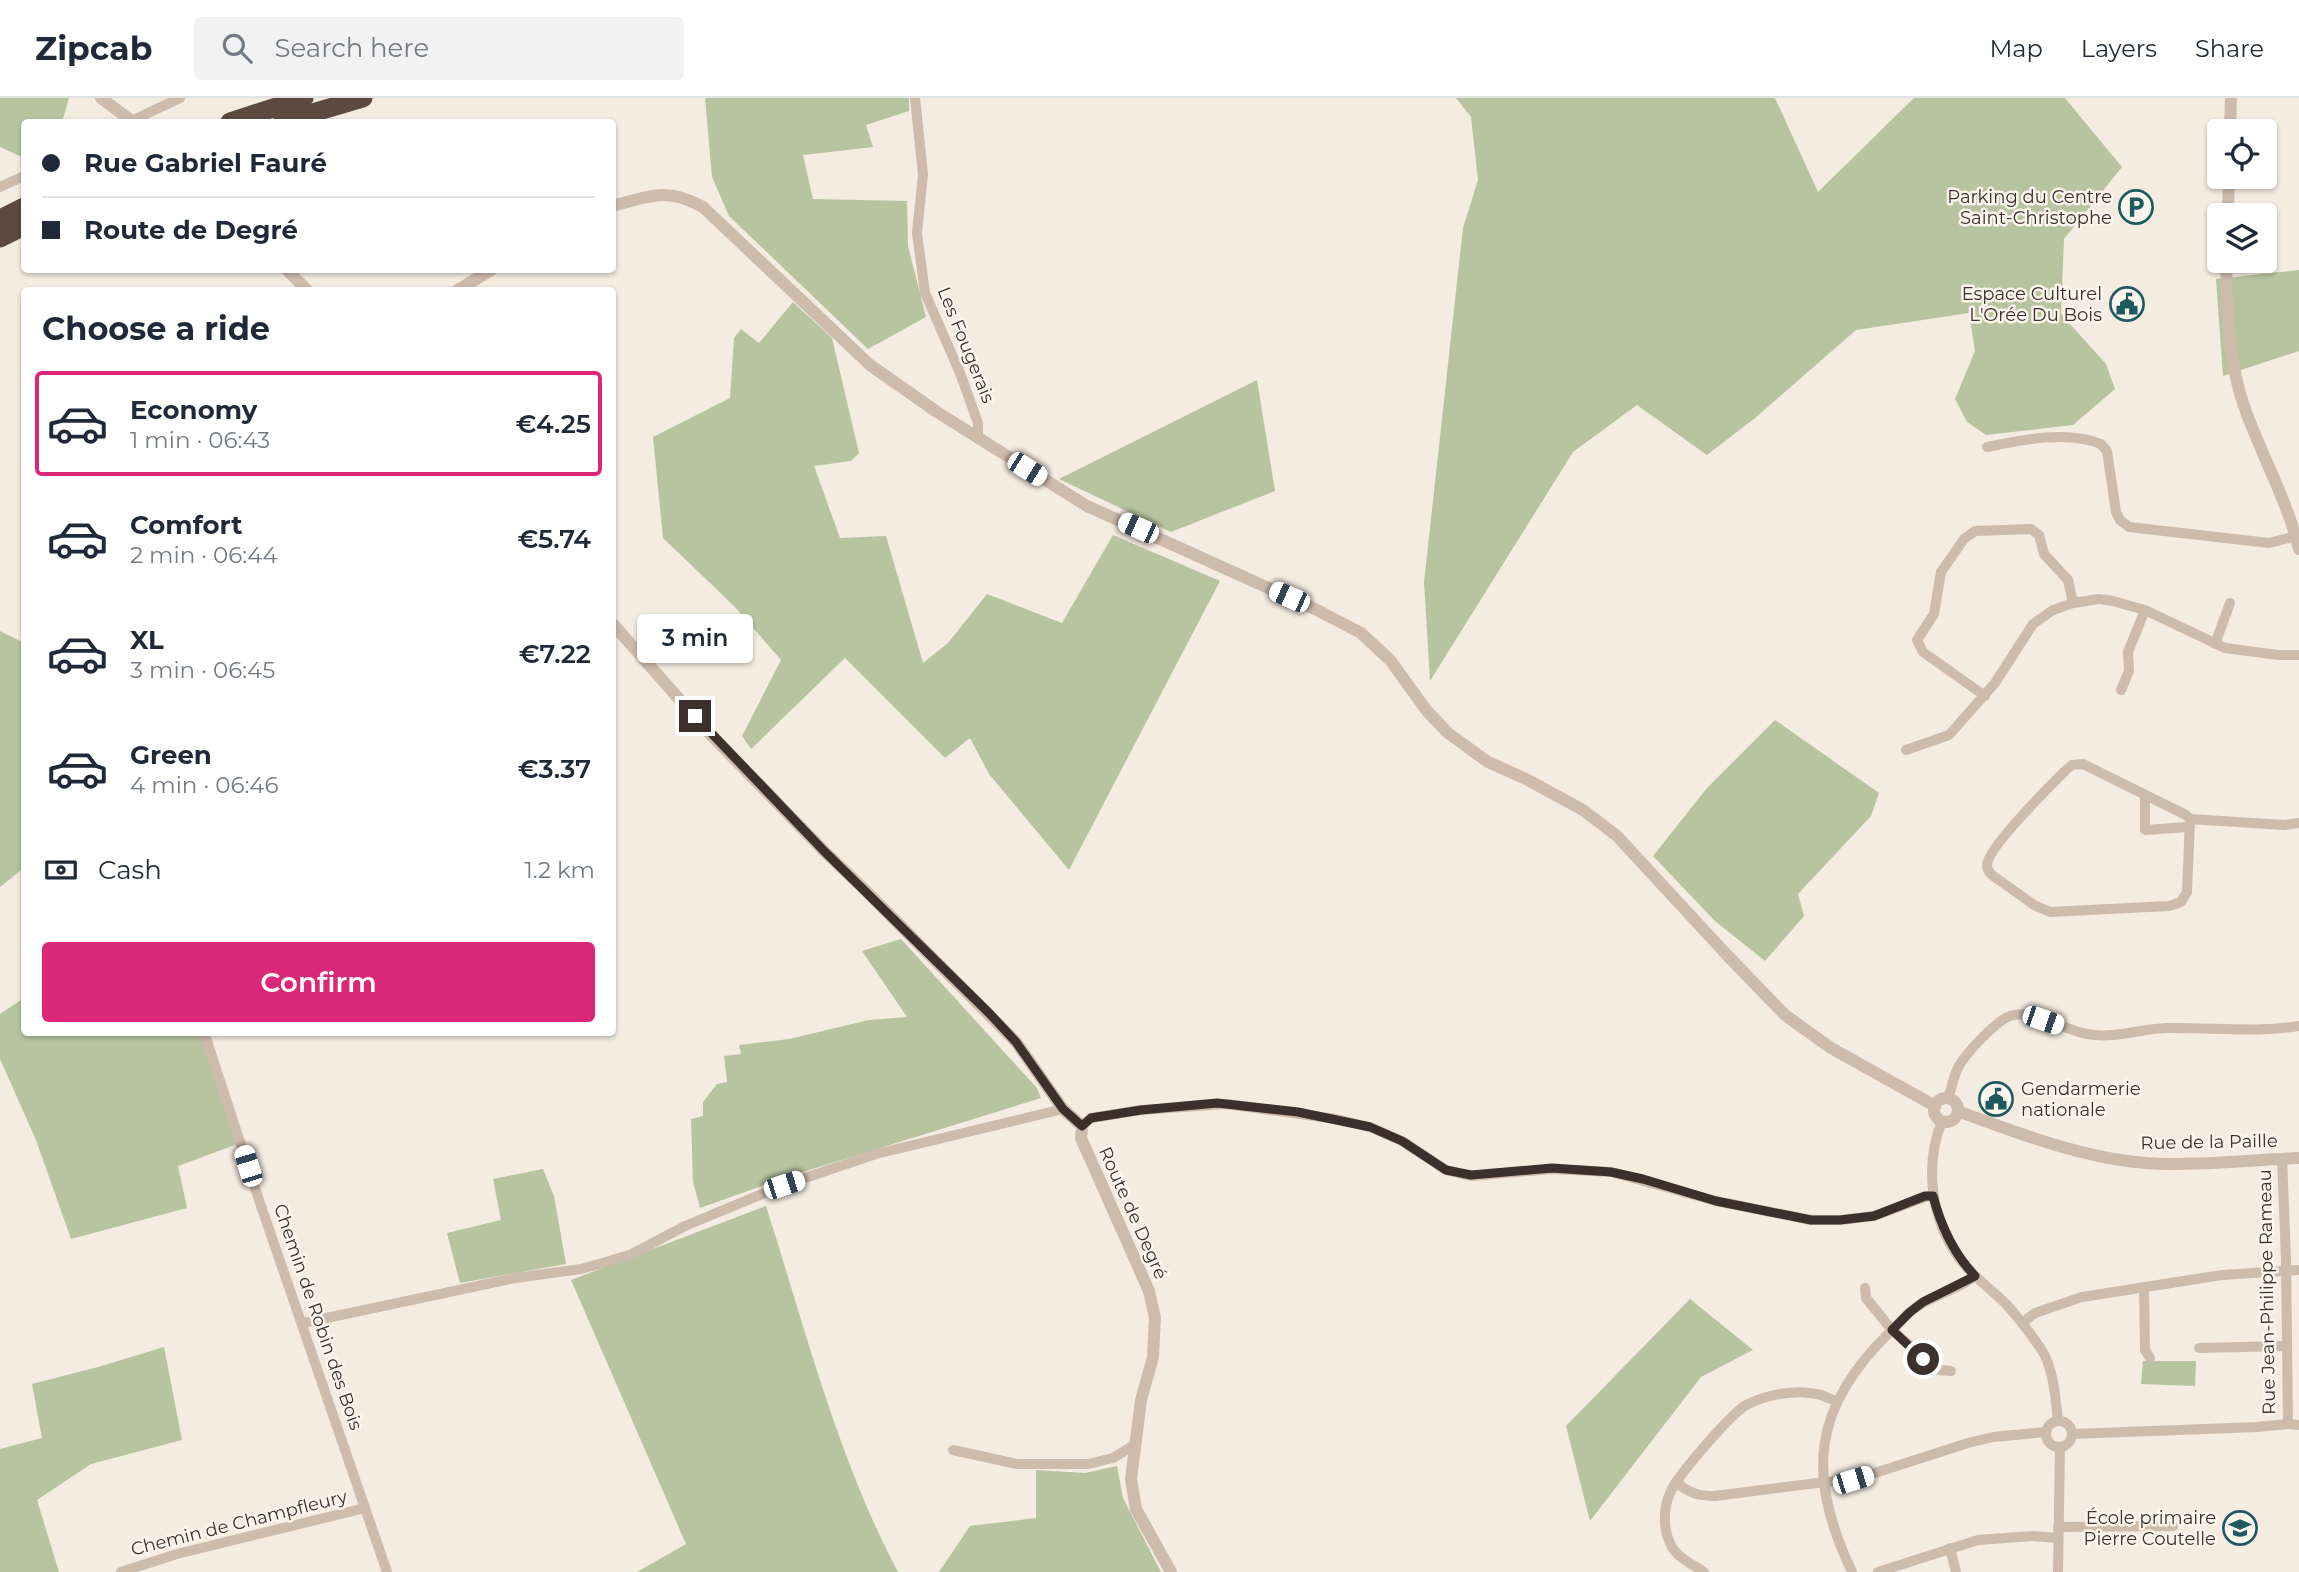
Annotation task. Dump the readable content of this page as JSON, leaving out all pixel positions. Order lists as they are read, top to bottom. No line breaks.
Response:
{"streets":{"street":["Les Fougerais","Rue de la Paille","Route de Degré","Rue Jean-Philippe Rameau","Chemin de Robin des Bois","Chemin de Champfleury"]},"crossings":[["Rue de la Paille","Rue Jean-Philippe Rameau"],["Chemin de Robin des Bois","Chemin de Champfleury"]],"places":{"parking":["Parking du Centre Saint-Christophe"],"public building":["Espace Culturel L'Orée Du Bois","Gendarmerie nationale"],"school or university":["École primaire Pierre Coutelle"]},"page":{"header":"Zipcab","search":"Search here","nav":["Map","Layers","Share"],"banner":["Rue Gabriel Fauré","Route de Degré"],"heading":"Choose a ride","list":[{"name":"Economy","note":"1 min · 06:43","value":"€4.25"},{"name":"Comfort","note":"2 min · 06:44","value":"€5.74"},{"name":"XL","note":"3 min · 06:45","value":"€7.22"},{"name":"Green","note":"4 min · 06:46","value":"€3.37"}],"bubble":"3 min","pay":["Cash","1.2 km"],"buttons":"Confirm"}}
